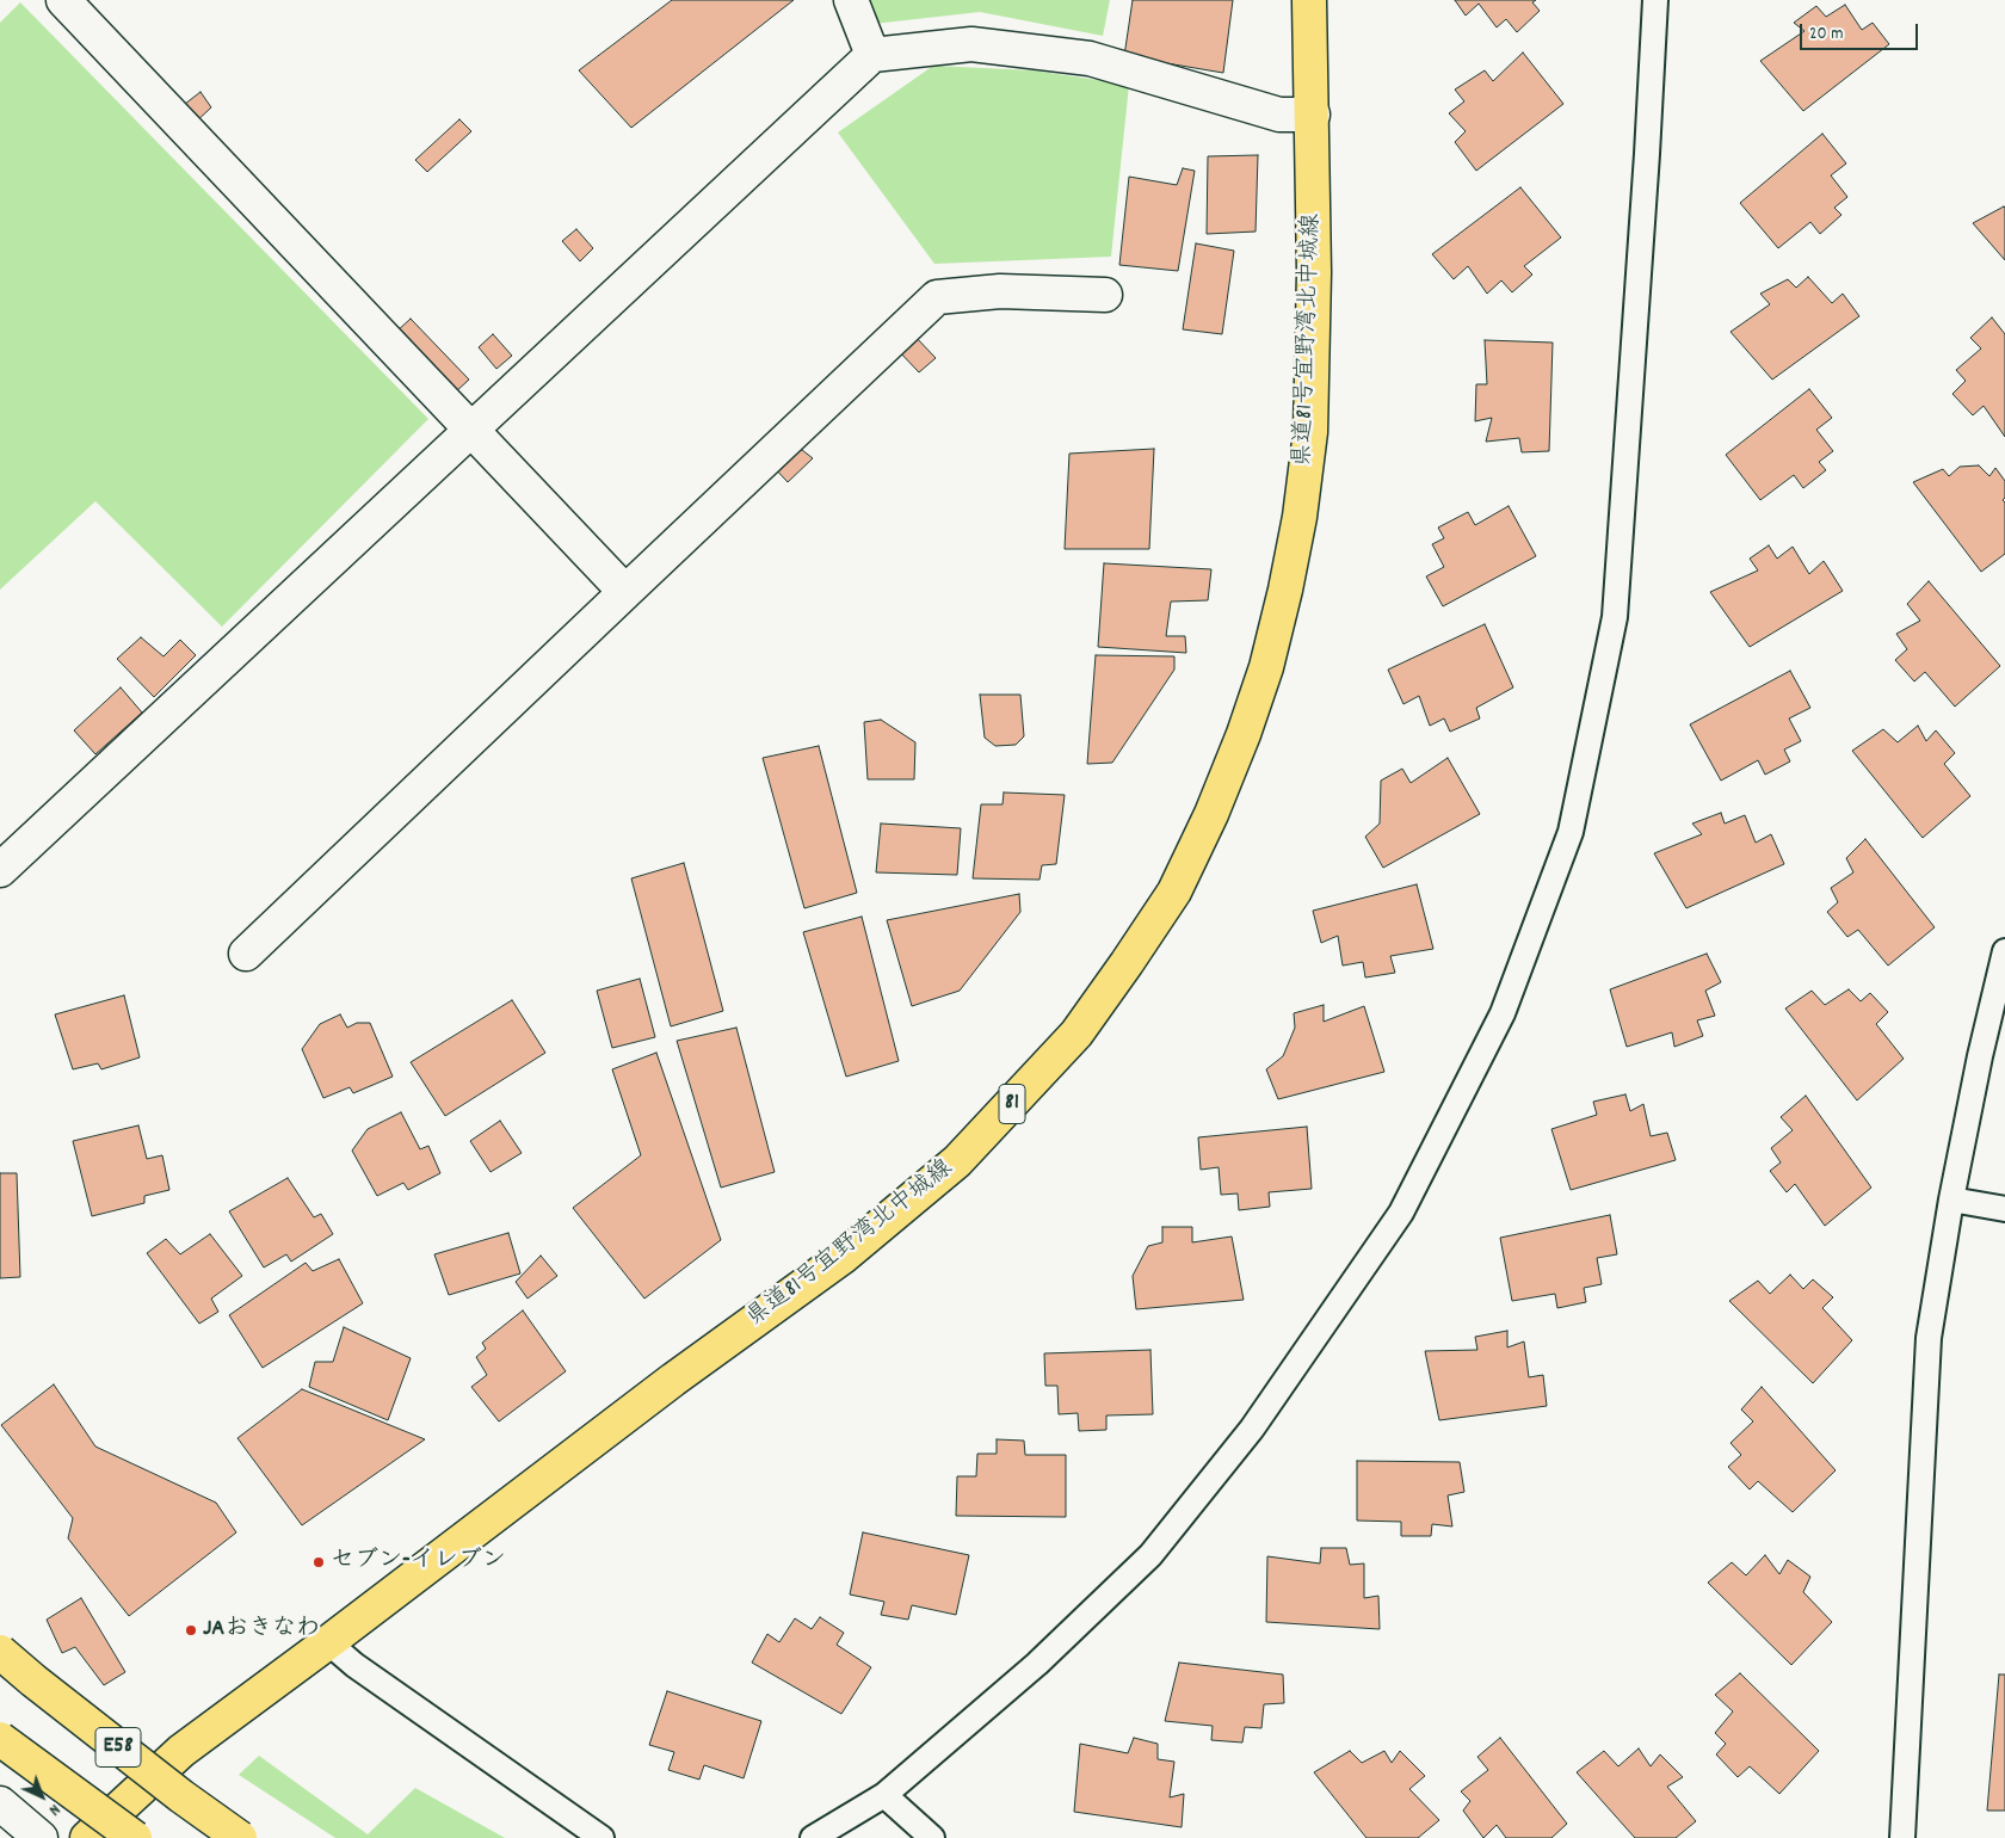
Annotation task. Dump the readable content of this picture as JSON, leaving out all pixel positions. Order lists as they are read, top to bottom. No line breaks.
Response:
{"streets":{"main road":["県道81号宜野湾北中城線","81","E58"]},"places":["セブン-イレブン","JAおきなわ"],"scale_bar":"20 m","north":"bottom right"}
